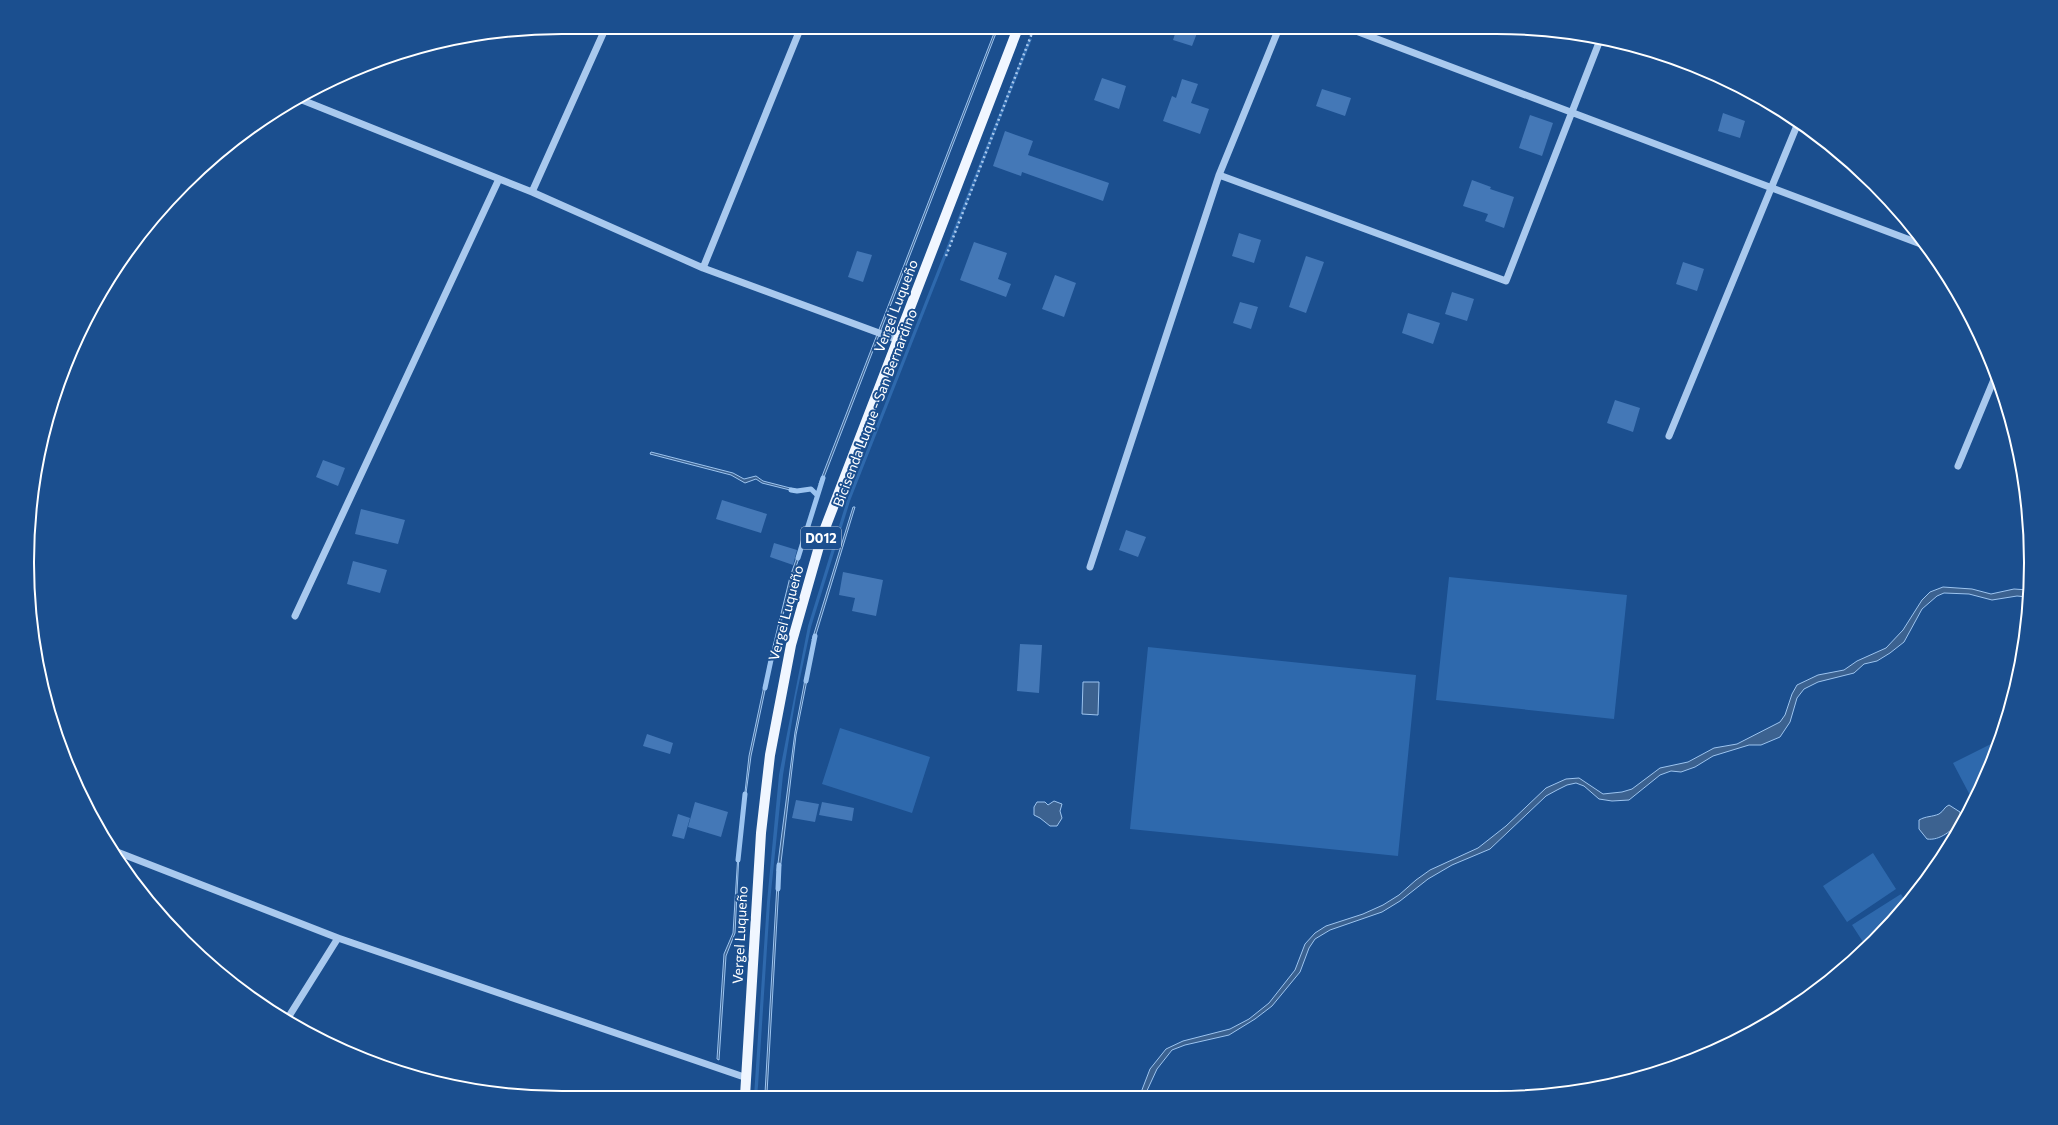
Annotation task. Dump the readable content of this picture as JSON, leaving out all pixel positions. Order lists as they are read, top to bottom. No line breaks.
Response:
{"streets":{"main road":["Vergel Luqueño","D012"]}}
